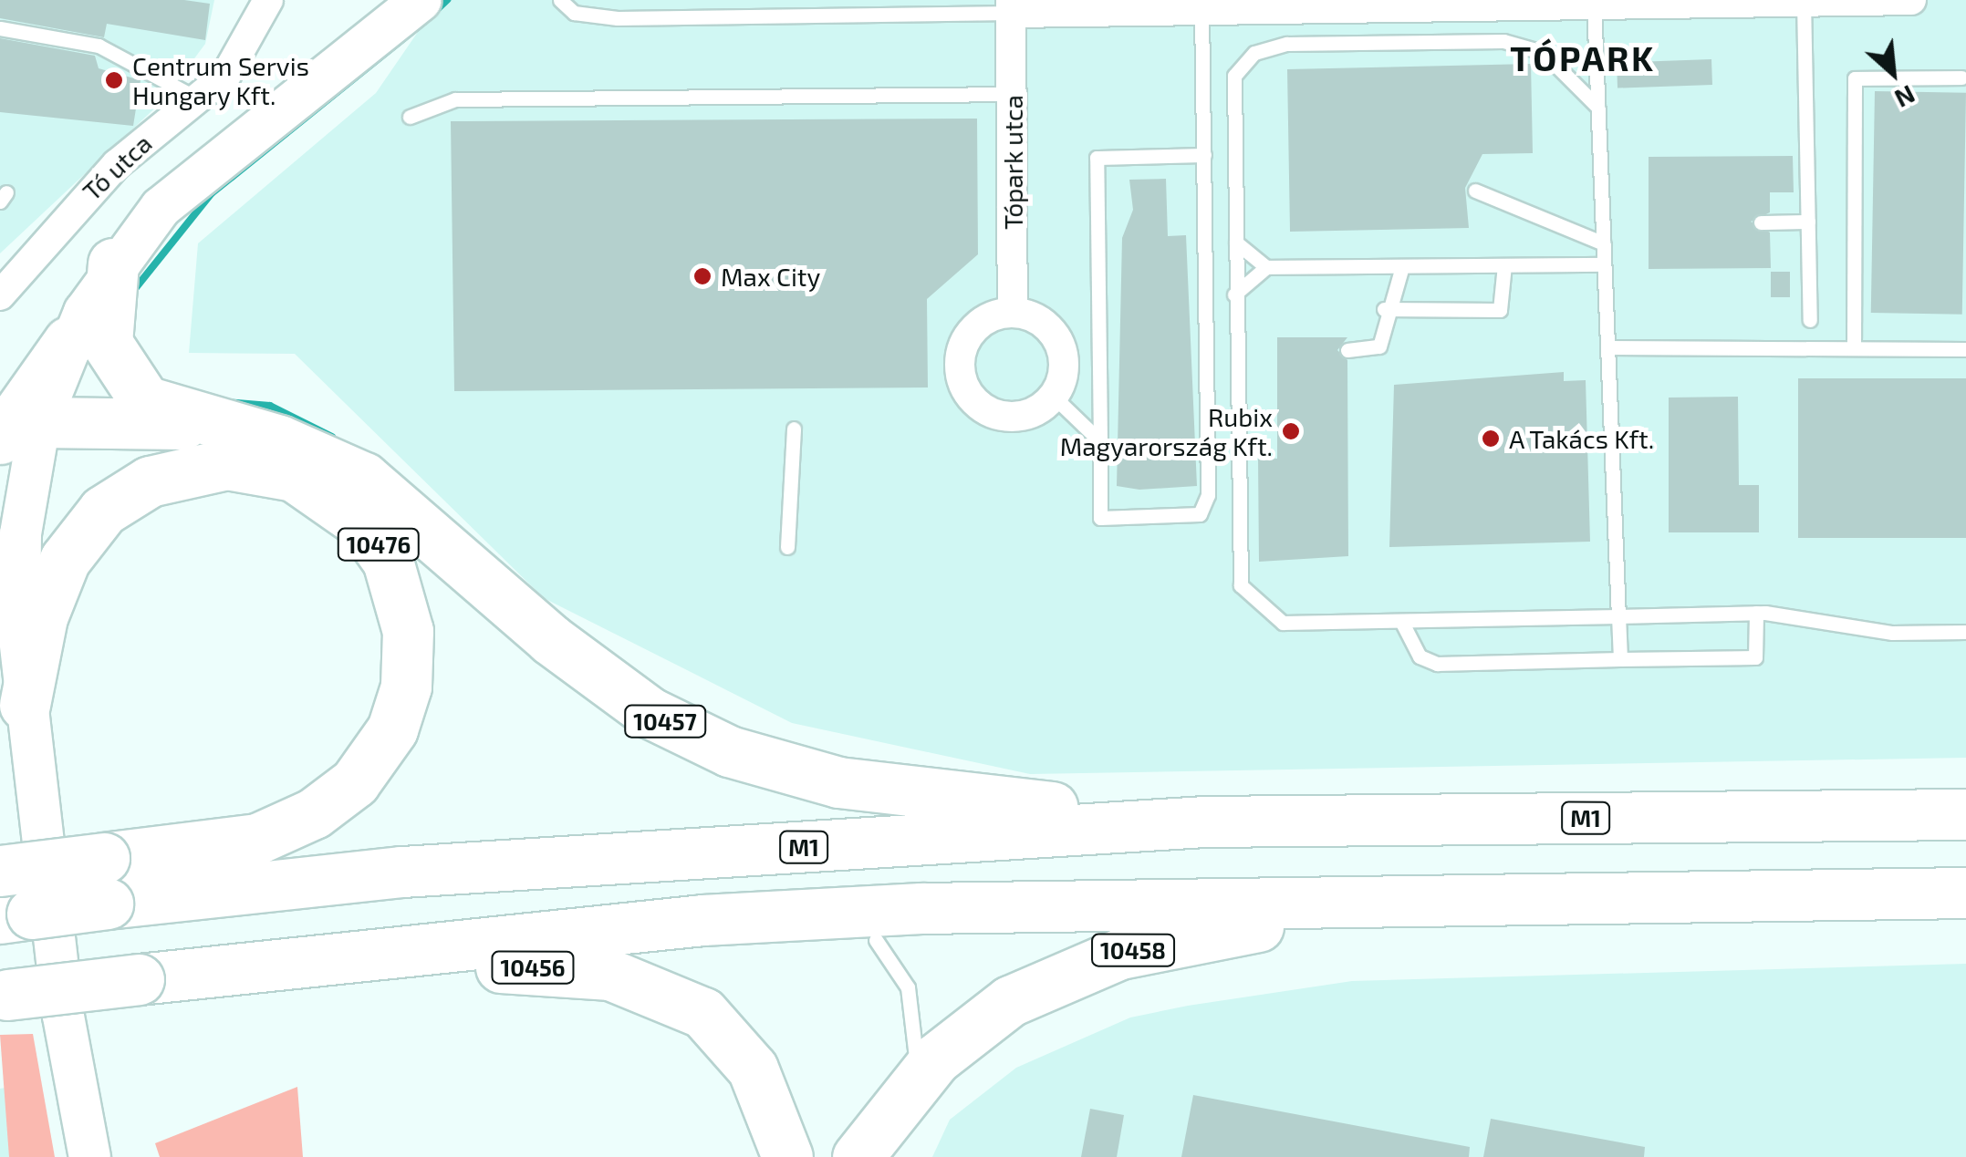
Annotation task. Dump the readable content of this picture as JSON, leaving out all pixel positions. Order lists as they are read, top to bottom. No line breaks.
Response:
{"streets":{"highway":["10476","10457","M1","10458","10456"],"street":["Tópark utca","Tó utca"]},"crossings":[["10476","M1"],["10457","M1"]],"districts":["TÓPARK"],"places":["Centrum Servis Hungary Kft.","Max City","Rubix Magyarország Kft.","A Takács Kft."],"north":"bottom right"}
